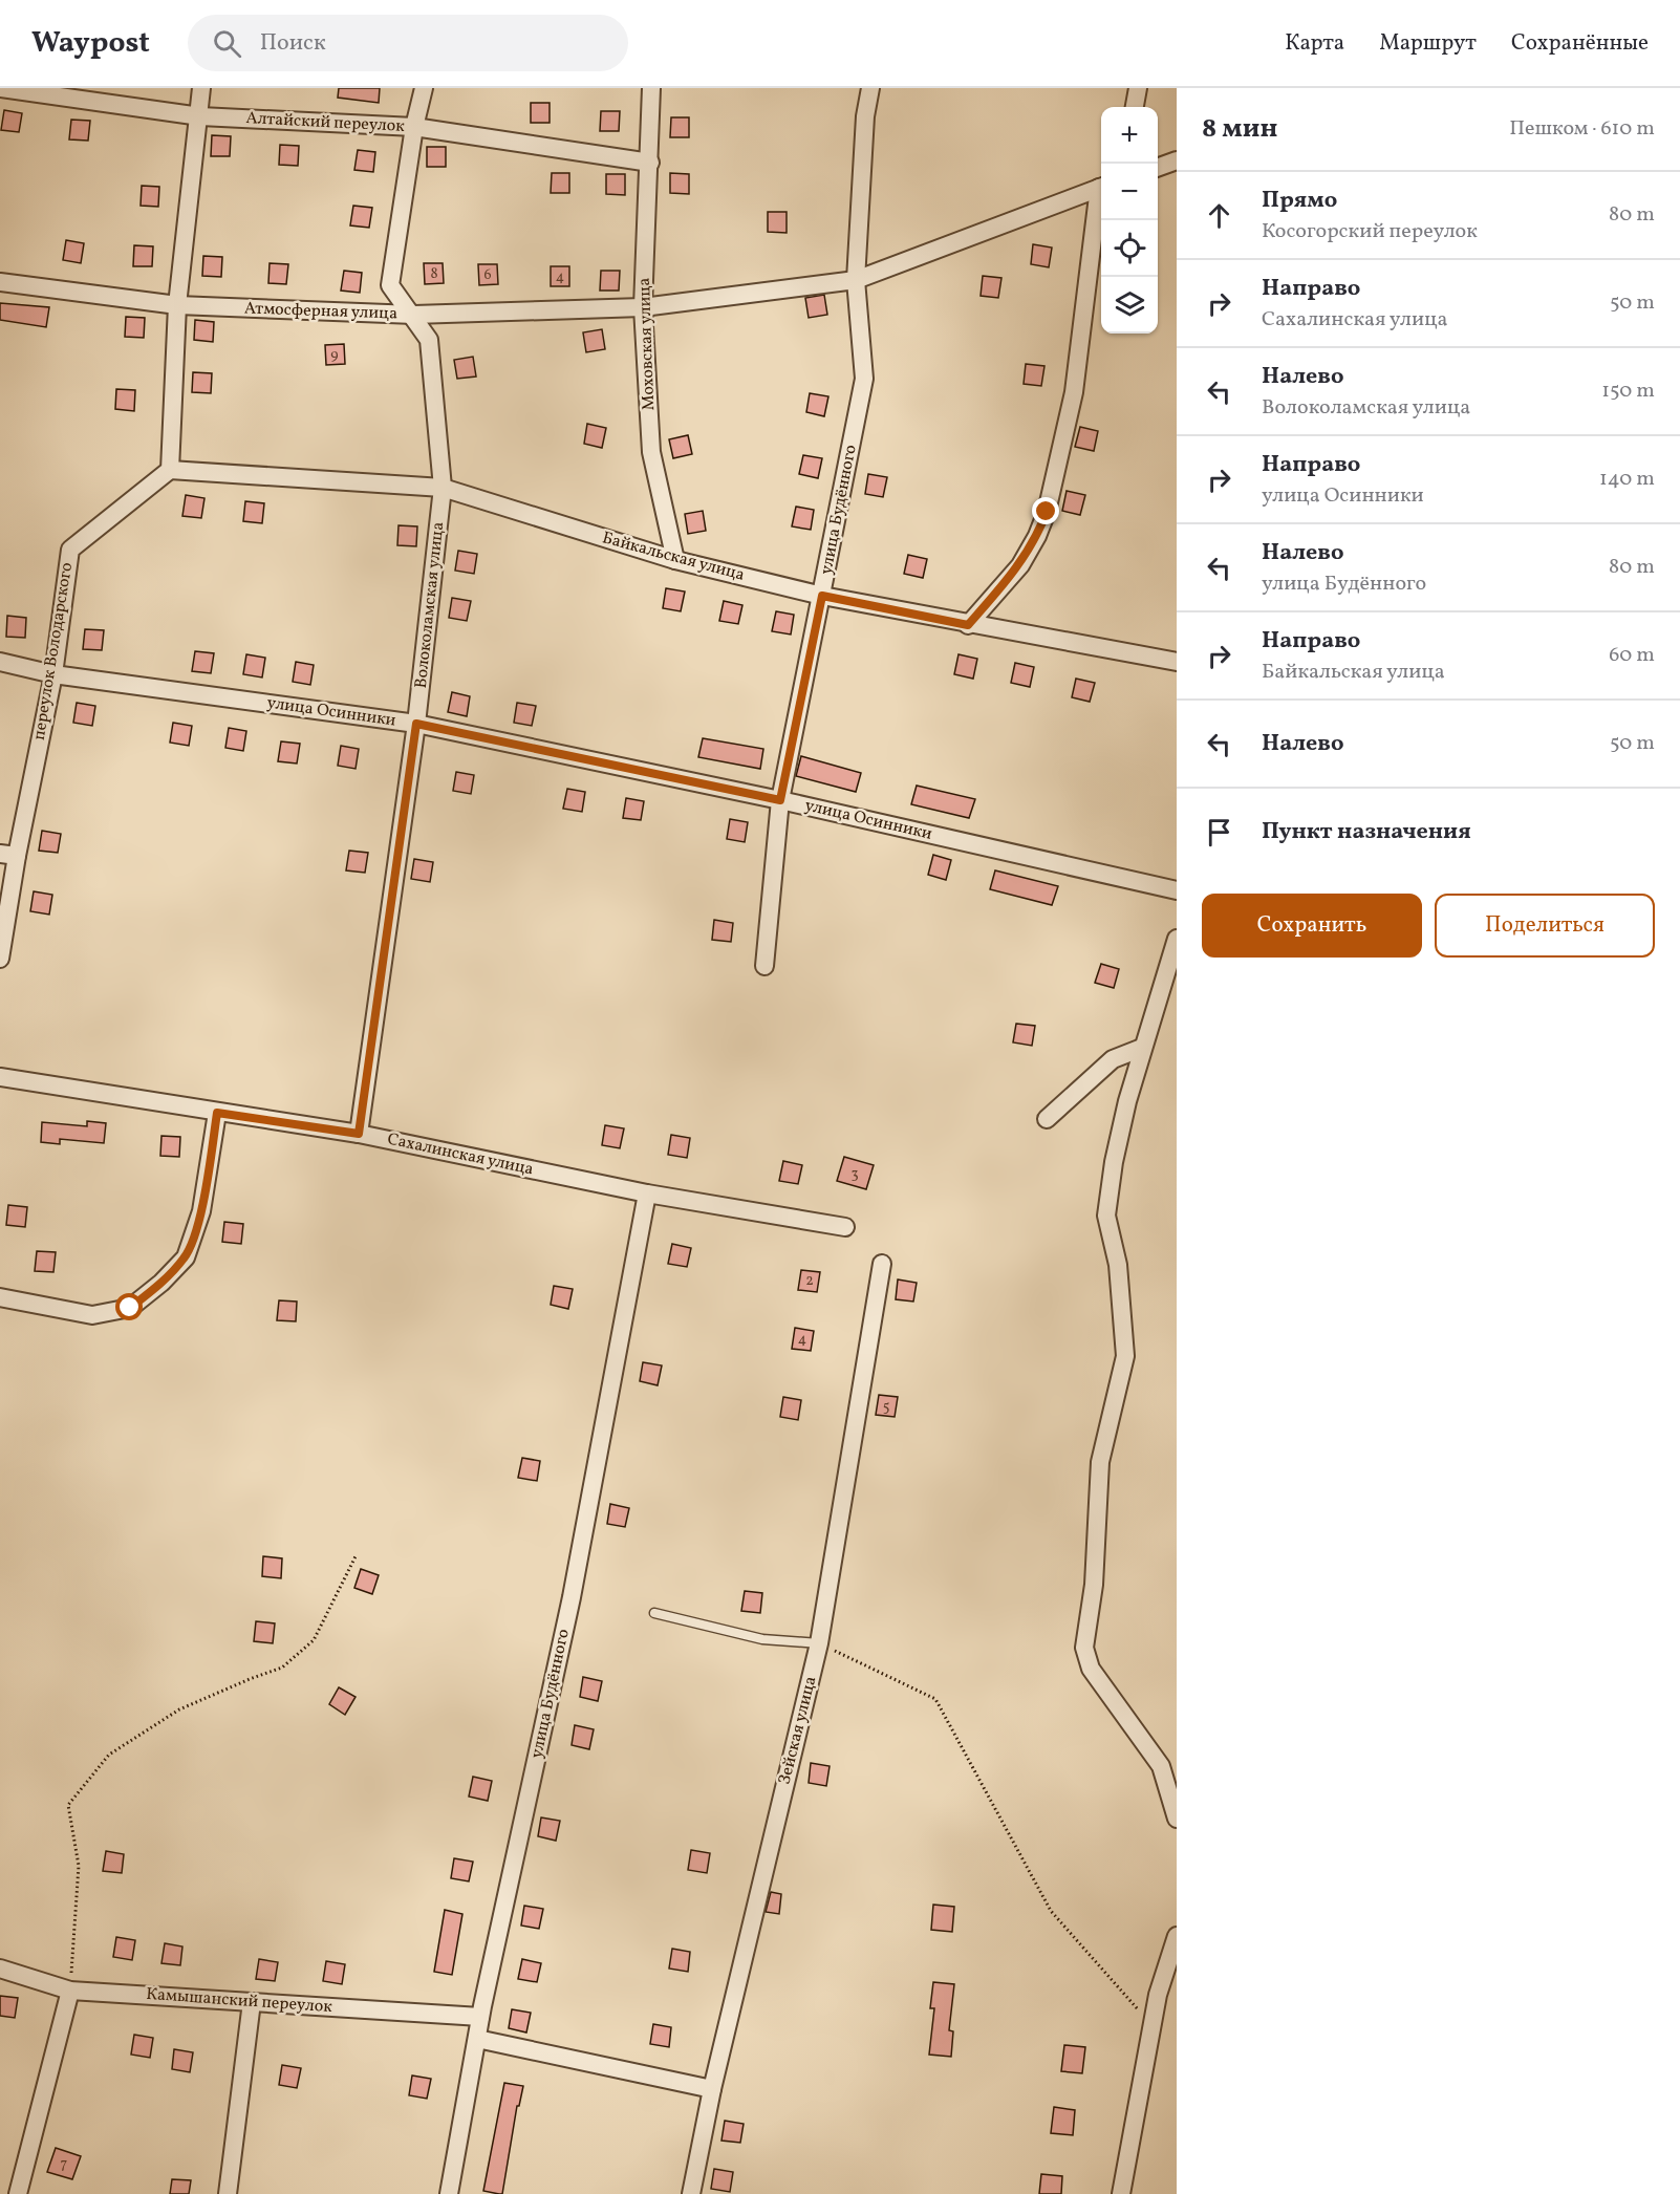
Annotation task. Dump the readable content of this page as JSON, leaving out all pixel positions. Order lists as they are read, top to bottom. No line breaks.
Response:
{"streets":{"street":["Алтайский переулок","Атмосферная улица","Моховская улица","улица Будённого","Байкальская улица","Волоколамская улица","переулок Володарского","улица Осинники","Сахалинская улица","Зейская улица","Камышанский переулок"]},"crossings":[["Алтайский переулок","Моховская улица"],["Алтайский переулок","Волоколамская улица"],["Атмосферная улица","Моховская улица"],["Атмосферная улица","улица Будённого"],["Атмосферная улица","Волоколамская улица"],["Моховская улица","Байкальская улица"],["улица Будённого","Байкальская улица"],["улица Будённого","улица Осинники"],["улица Будённого","Сахалинская улица"],["улица Будённого","Камышанский переулок"],["Байкальская улица","Волоколамская улица"],["Байкальская улица","переулок Володарского"],["Волоколамская улица","улица Осинники"],["Волоколамская улица","Сахалинская улица"],["переулок Володарского","улица Осинники"]],"house_numbers":["8","6","4","9","3","2","4","5","7"],"page":{"header":"Waypost","search":"Поиск","nav":["Карта","Маршрут","Сохранённые"],"heading":["8 мин","Пешком · 610 m"],"map_buttons":["+","−"],"list":[["Прямо","Косогорский переулок","80 m"],["Направо","Сахалинская улица","50 m"],["Налево","Волоколамская улица","150 m"],["Направо","улица Осинники","140 m"],["Налево","улица Будённого","80 m"],["Направо","Байкальская улица","60 m"],["Налево","50 m"],"Пункт назначения"],"buttons":["Сохранить","Поделиться"]}}
